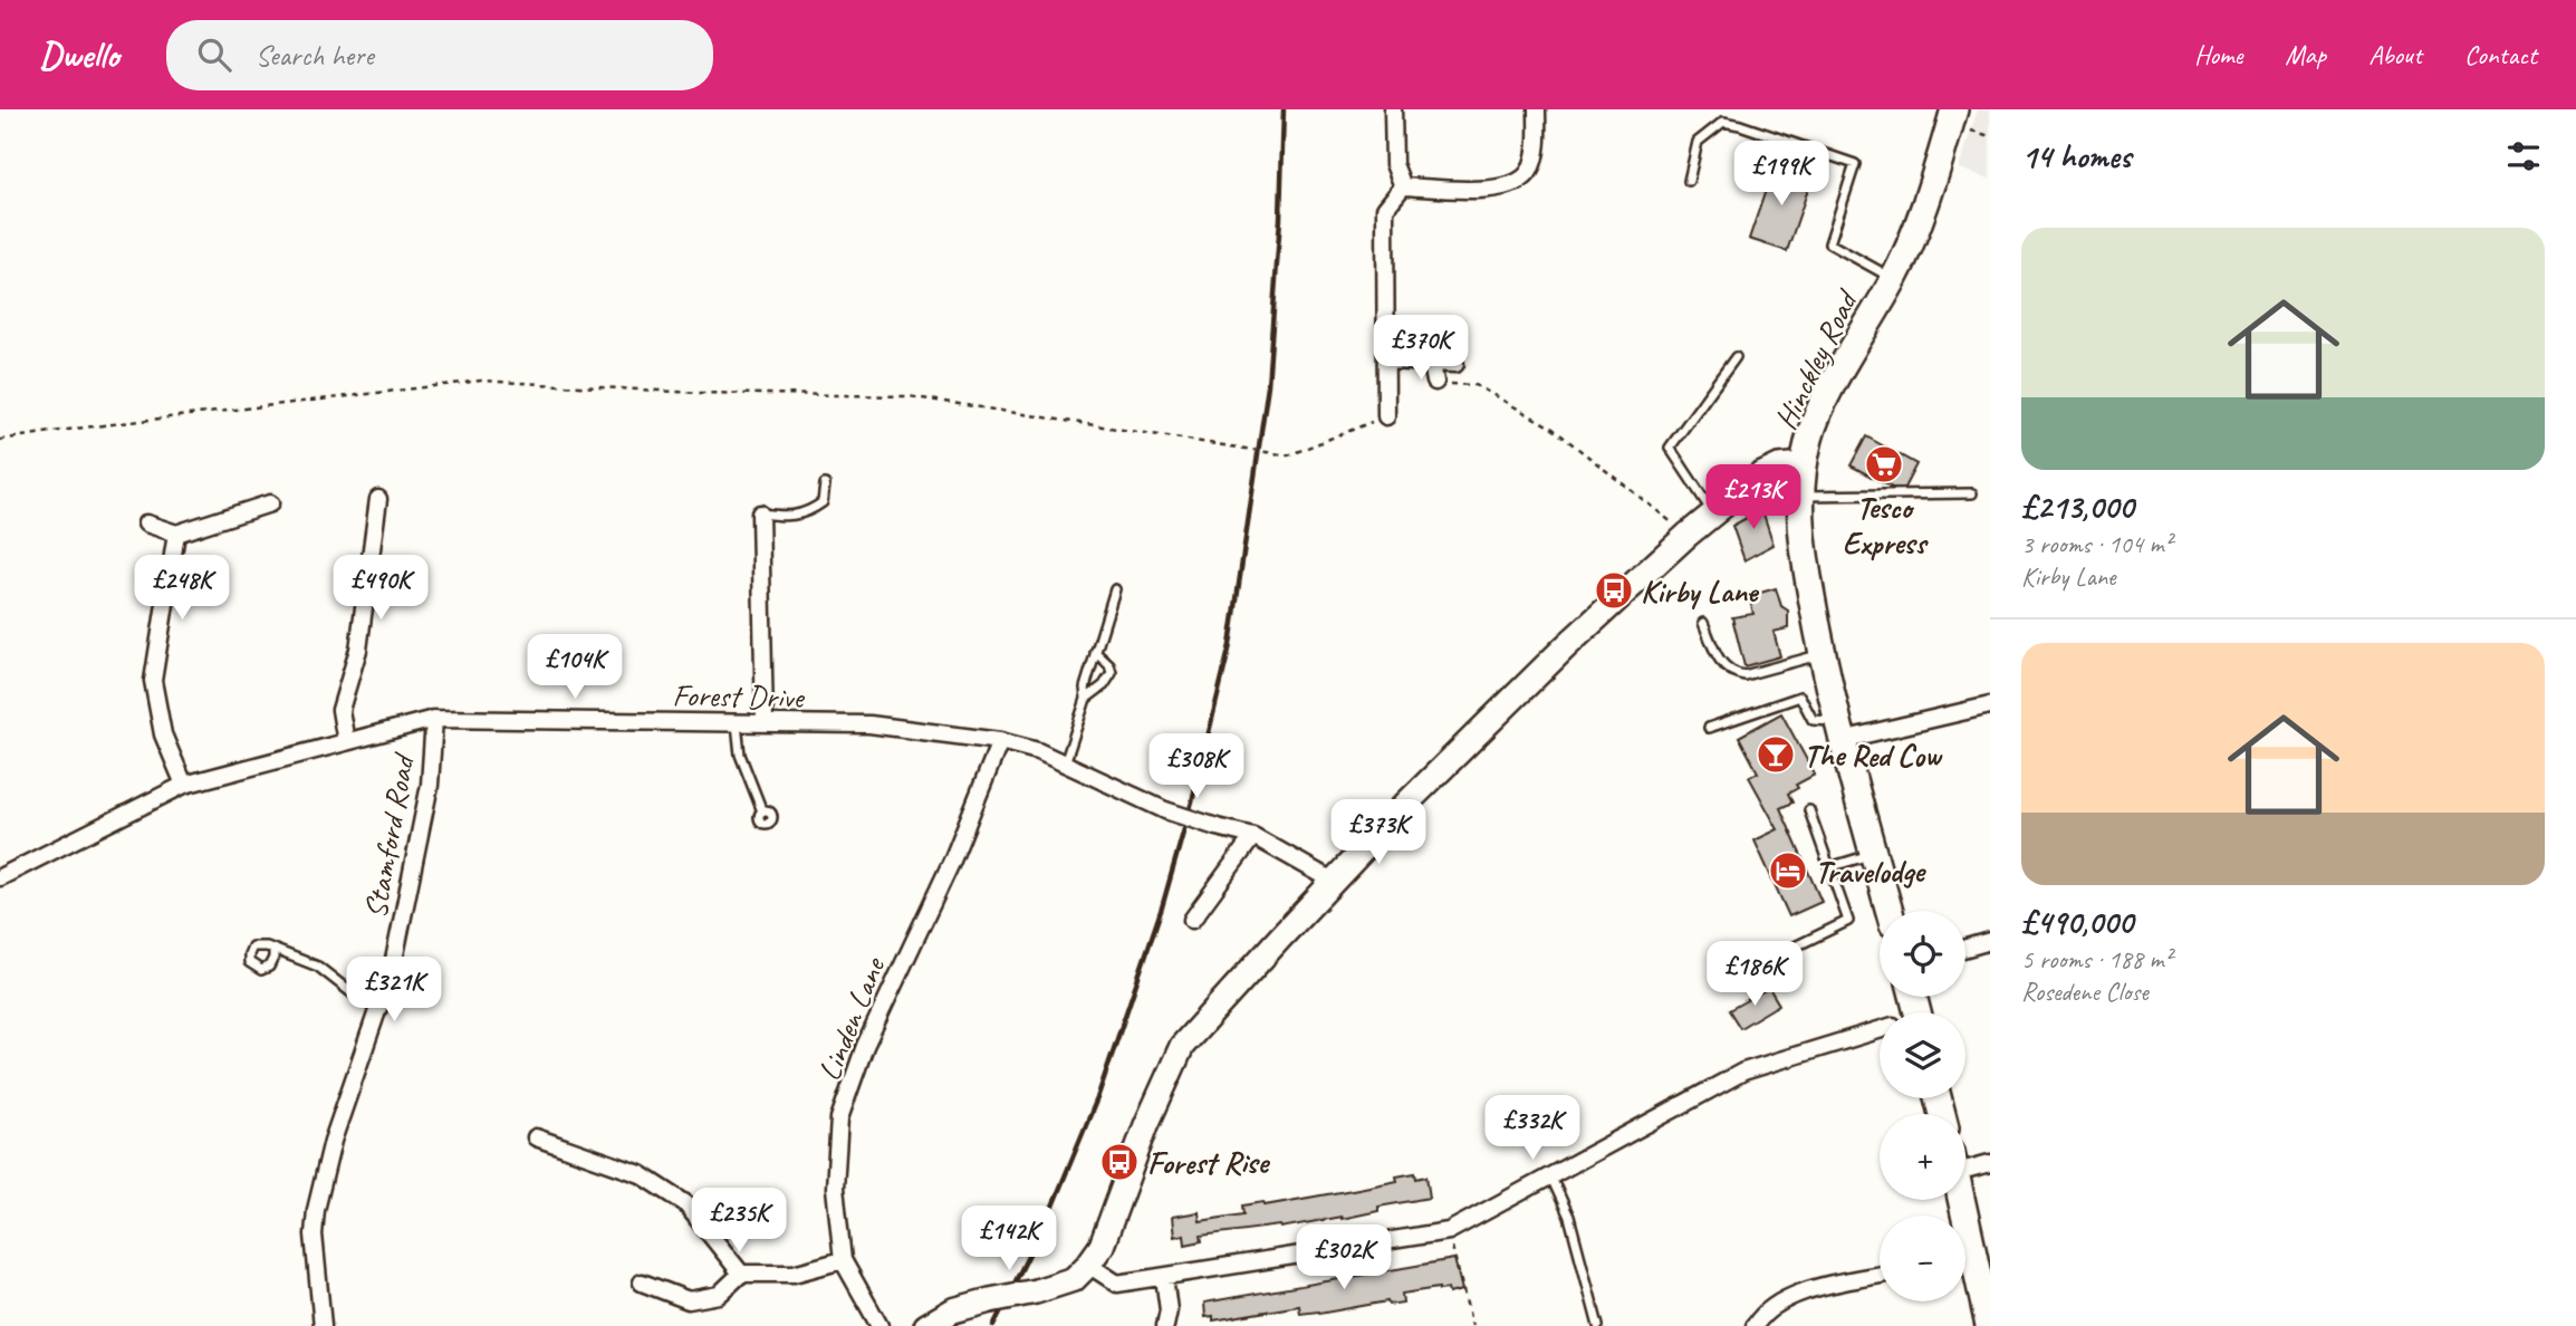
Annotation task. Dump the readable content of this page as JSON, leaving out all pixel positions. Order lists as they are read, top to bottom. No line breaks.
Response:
{"streets":{"main road":["Hinckley Road"],"street":["Forest Drive","Stamford Road","Linden Lane"]},"crossings":[["Forest Drive","Stamford Road"],["Forest Drive","Linden Lane"]],"places":{"supermarket":["Tesco Express"],"bus stop":["Kirby Lane","Forest Rise"],"bar":["The Red Cow"],"hotel":["Travelodge"]},"page":{"header":"Dwello","search":"Search here","nav":["Home","Map","About","Contact"],"heading":"14 homes","price":["£199K","£370K","£213K","£248K","£490K","£104K","£308K","£373K","£186K","£321K","£332K","£235K","£142K","£302K"],"list":[{"name":"£213,000","note":"3 rooms · 104 m² · Kirby Lane"},{"name":"£490,000","note":"5 rooms · 188 m² · Rosedene Close"}],"map_buttons":["+","−"]}}
